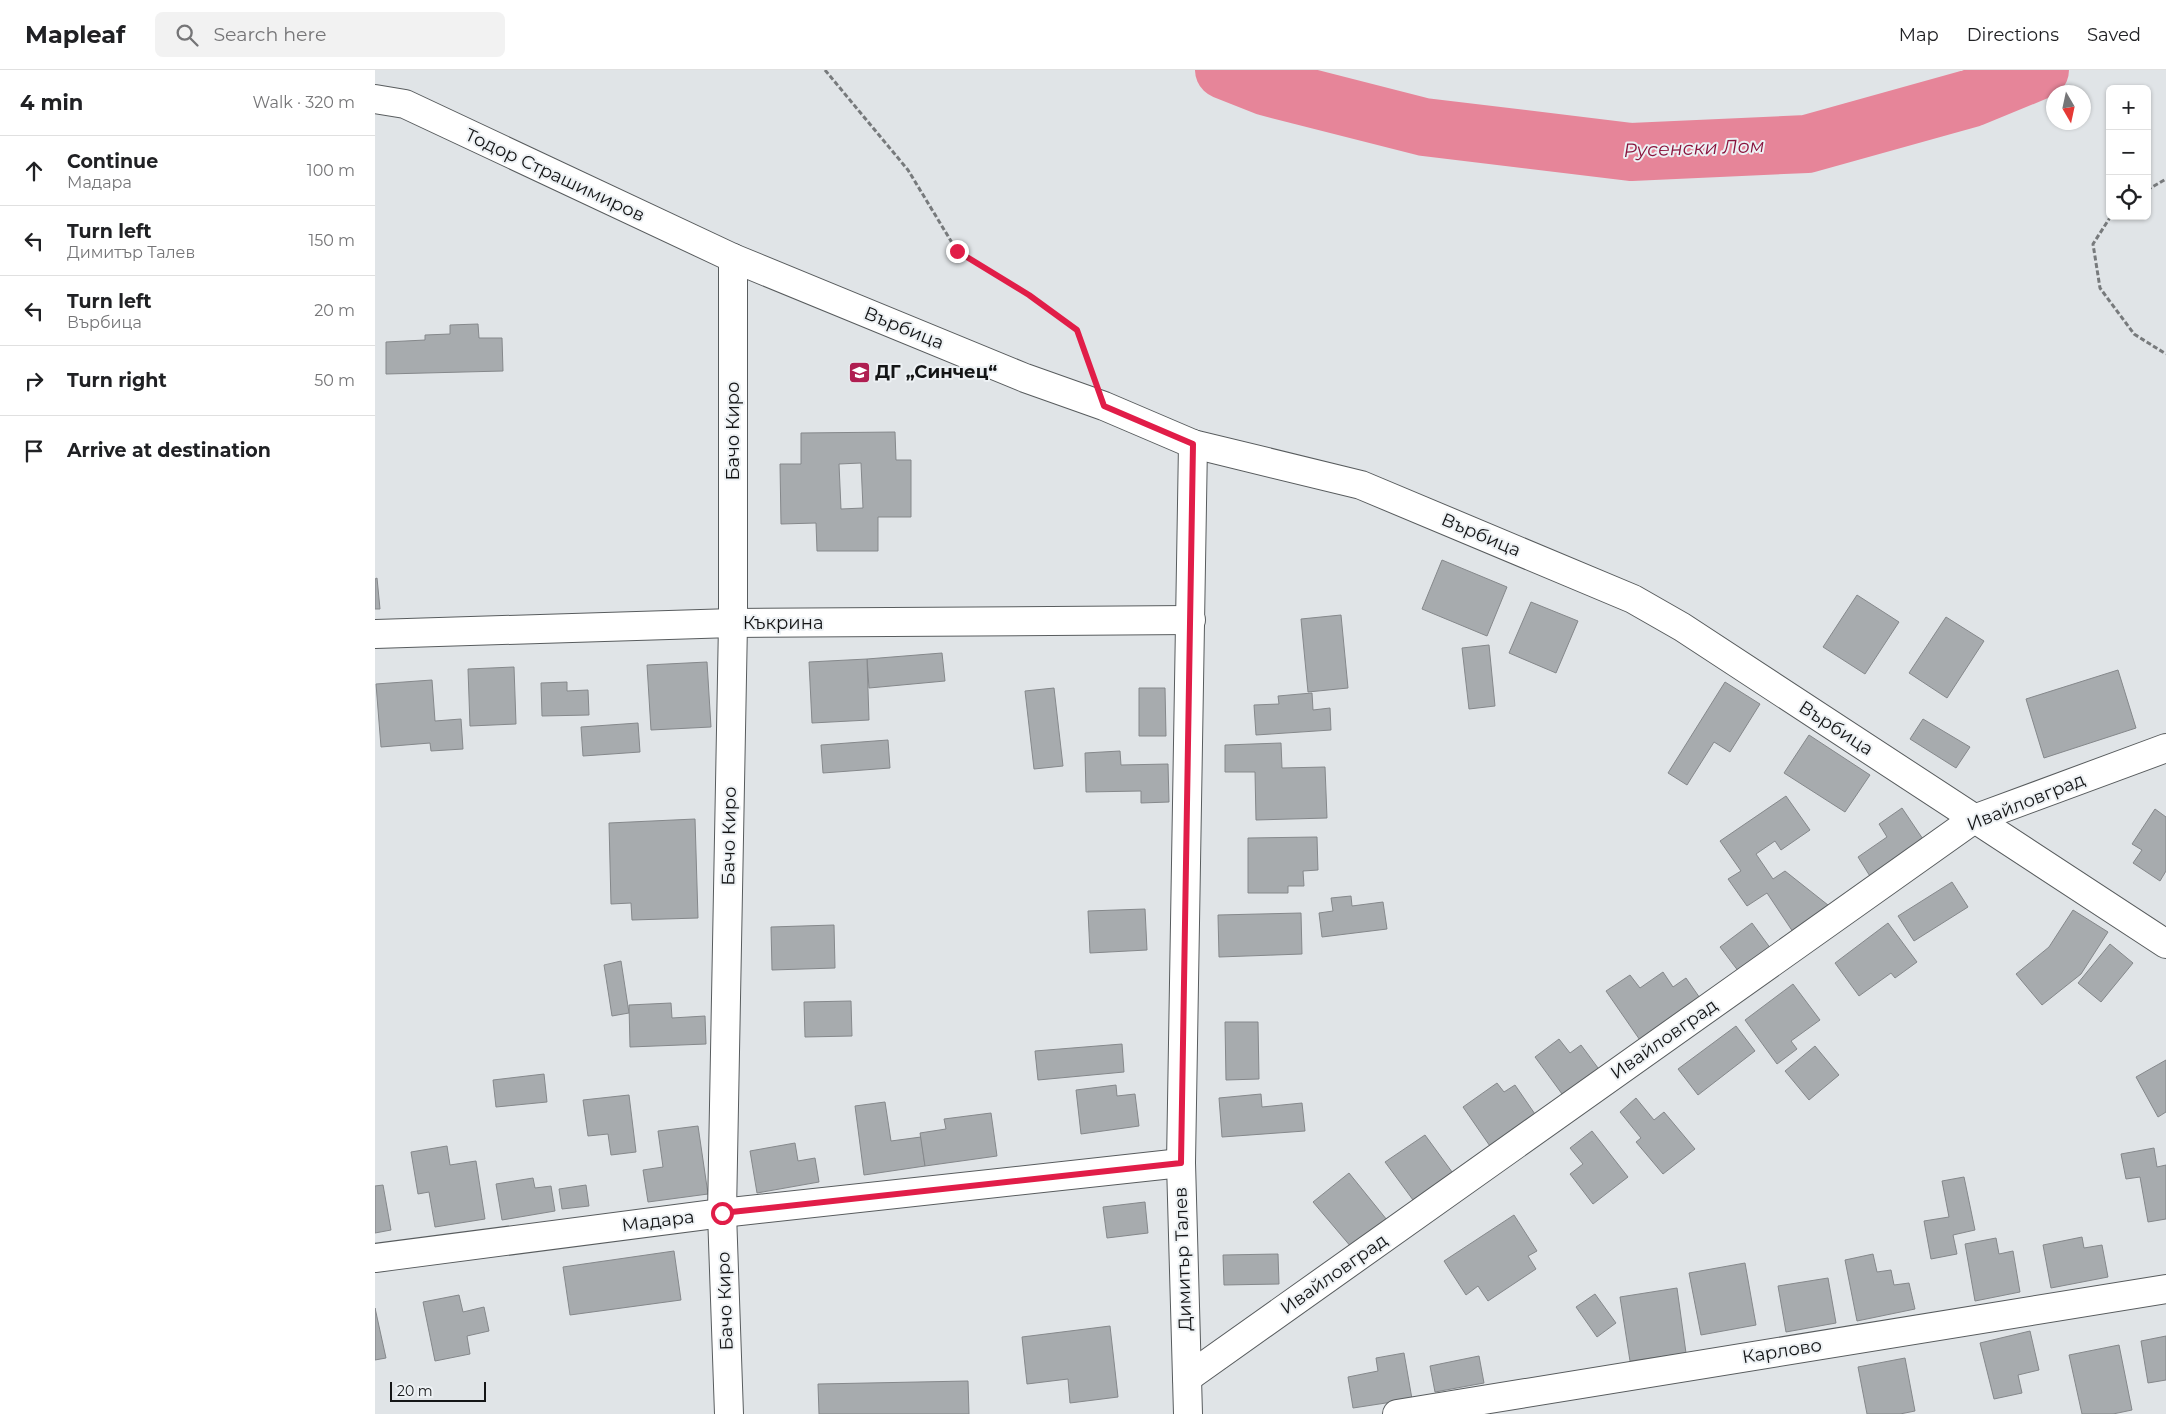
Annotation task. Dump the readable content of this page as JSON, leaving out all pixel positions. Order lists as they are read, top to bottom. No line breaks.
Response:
{"streets":{"street":["Тодор Страшимиров","Върбица","Бачо Киро","Къкрина","Ивайловград","Мадара","Димитър Талев","Карлово"]},"crossings":[["Тодор Страшимиров","Върбица"],["Тодор Страшимиров","Бачо Киро"],["Върбица","Бачо Киро"],["Върбица","Ивайловград"],["Върбица","Димитър Талев"],["Бачо Киро","Къкрина"],["Бачо Киро","Мадара"],["Къкрина","Димитър Талев"],["Ивайловград","Димитър Талев"],["Мадара","Димитър Талев"]],"water":["Русенски Лом"],"places":{"school or university":["ДГ „Синчец“"]},"scale_bar":"20 m","north":"bottom","page":{"header":"Mapleaf","search":"Search here","nav":["Map","Directions","Saved"],"heading":["4 min","Walk · 320 m"],"map_buttons":["+","−"],"list":[["Continue","Мадара","100 m"],["Turn left","Димитър Талев","150 m"],["Turn left","Върбица","20 m"],["Turn right","50 m"],"Arrive at destination"],"scale":"20 m"}}
